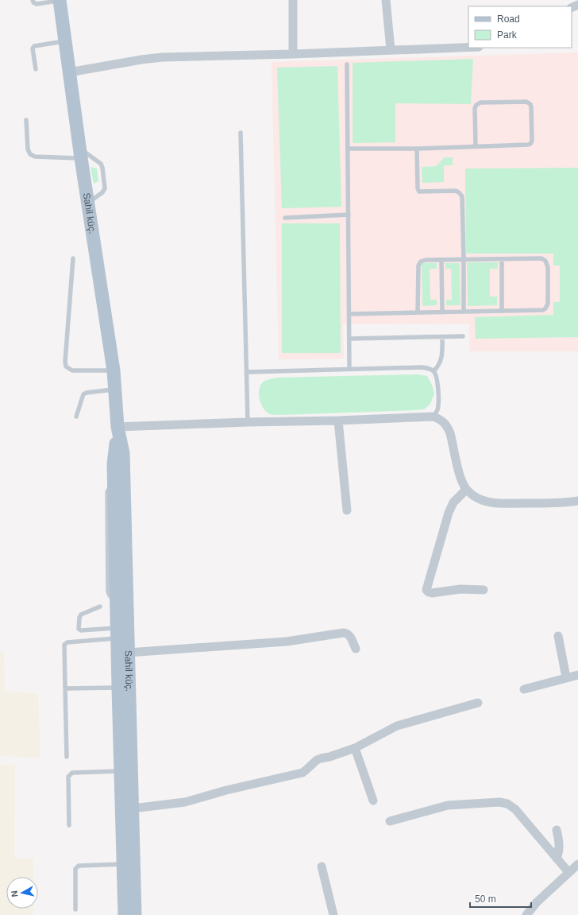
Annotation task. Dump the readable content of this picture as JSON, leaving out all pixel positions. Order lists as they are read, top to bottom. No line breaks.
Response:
{"streets":{"main road":["Sahil küç."]},"legend":["Road","Park"],"scale_bar":"50 m","north":"left"}
